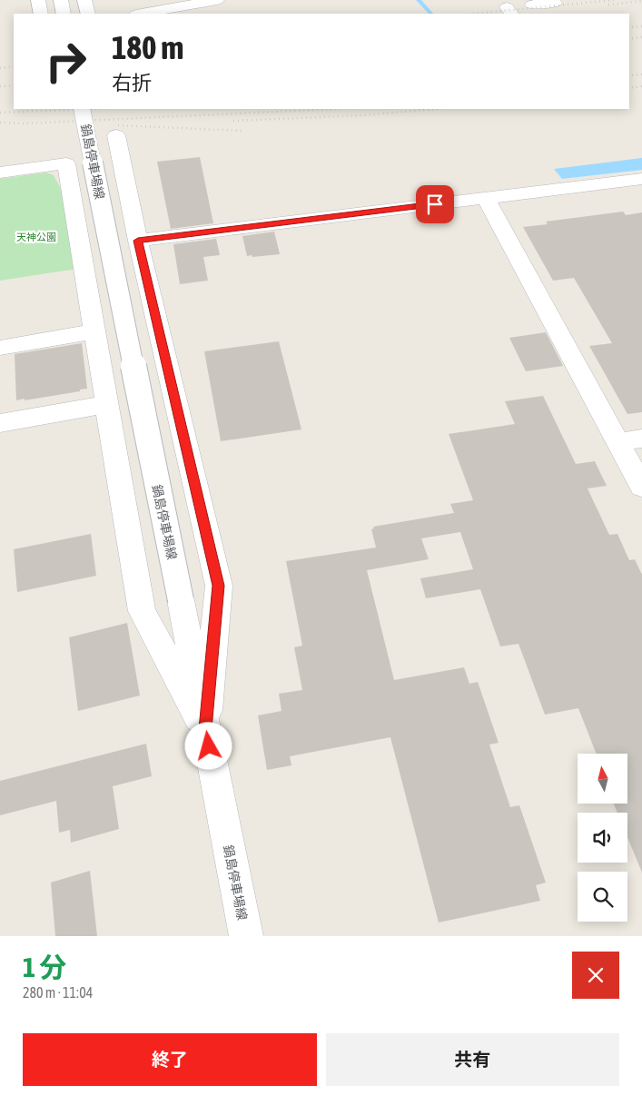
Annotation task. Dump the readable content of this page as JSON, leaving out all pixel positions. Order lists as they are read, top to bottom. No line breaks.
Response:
{"streets":{"street":["鍋島停車場線"]},"parks":["天神公園"],"north":"top","page":{"turn":["180 m","右折"],"heading":["1 分","280 m · 11:04"],"buttons":["終了","共有"]}}
